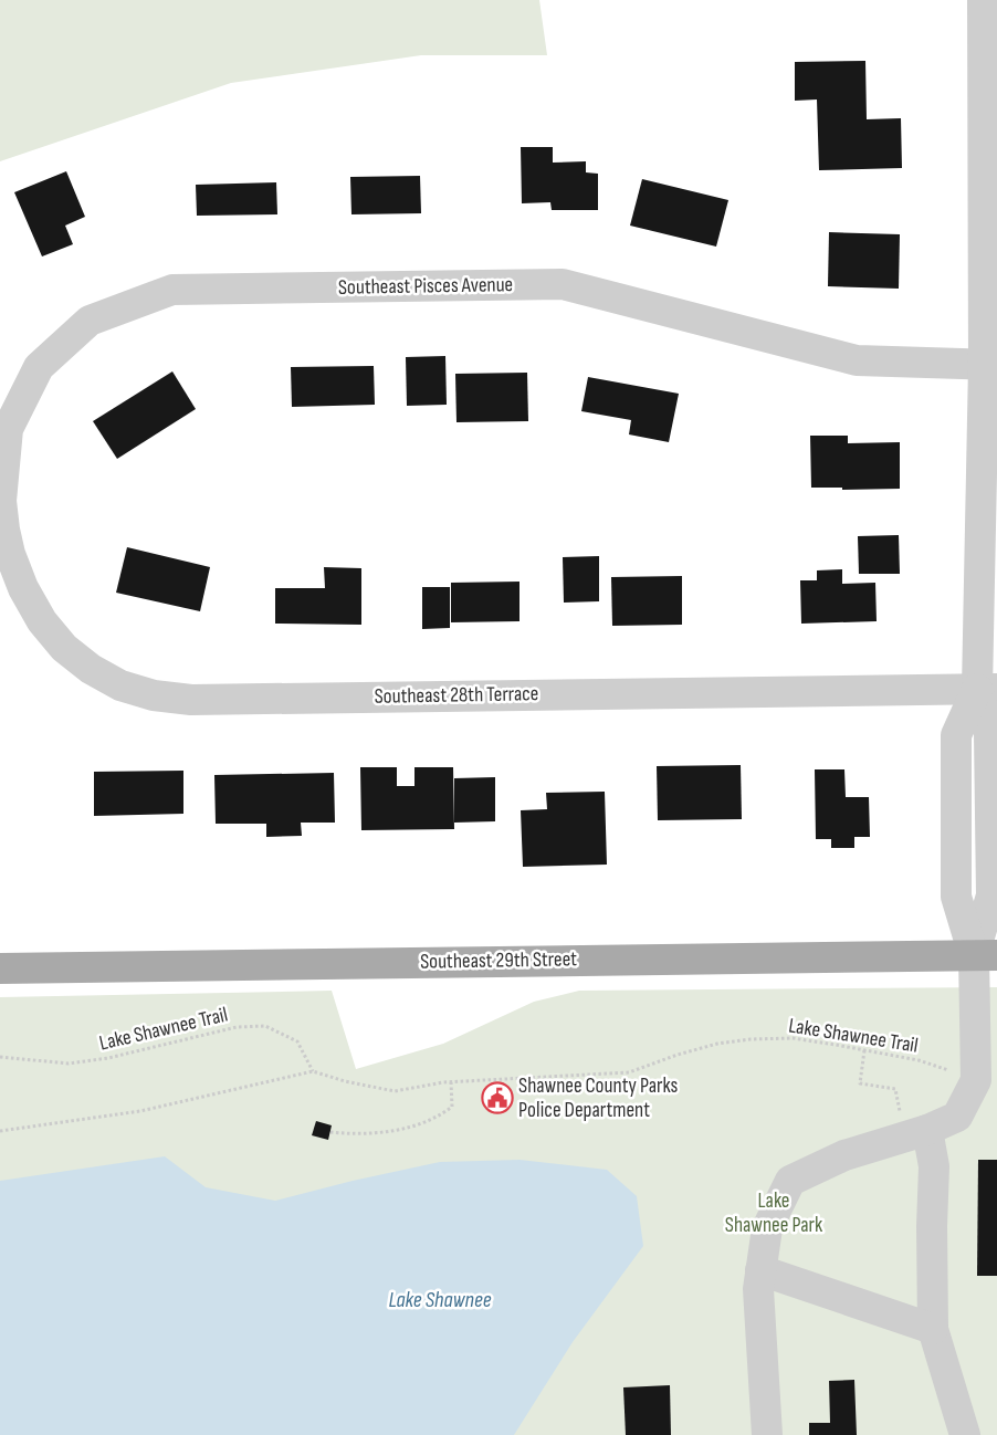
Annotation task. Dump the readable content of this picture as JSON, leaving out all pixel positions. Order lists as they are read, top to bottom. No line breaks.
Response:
{"streets":{"main road":["Southeast 29th Street"],"street":["Southeast Pisces Avenue","Southeast 28th Terrace"],"path":["Lake Shawnee Trail"]},"crossings":[["Southeast Pisces Avenue","Southeast 28th Terrace"]],"water":["Lake Shawnee"],"parks":["Lake Shawnee Park"],"places":{"public building":["Shawnee County Parks Police Department"]}}
